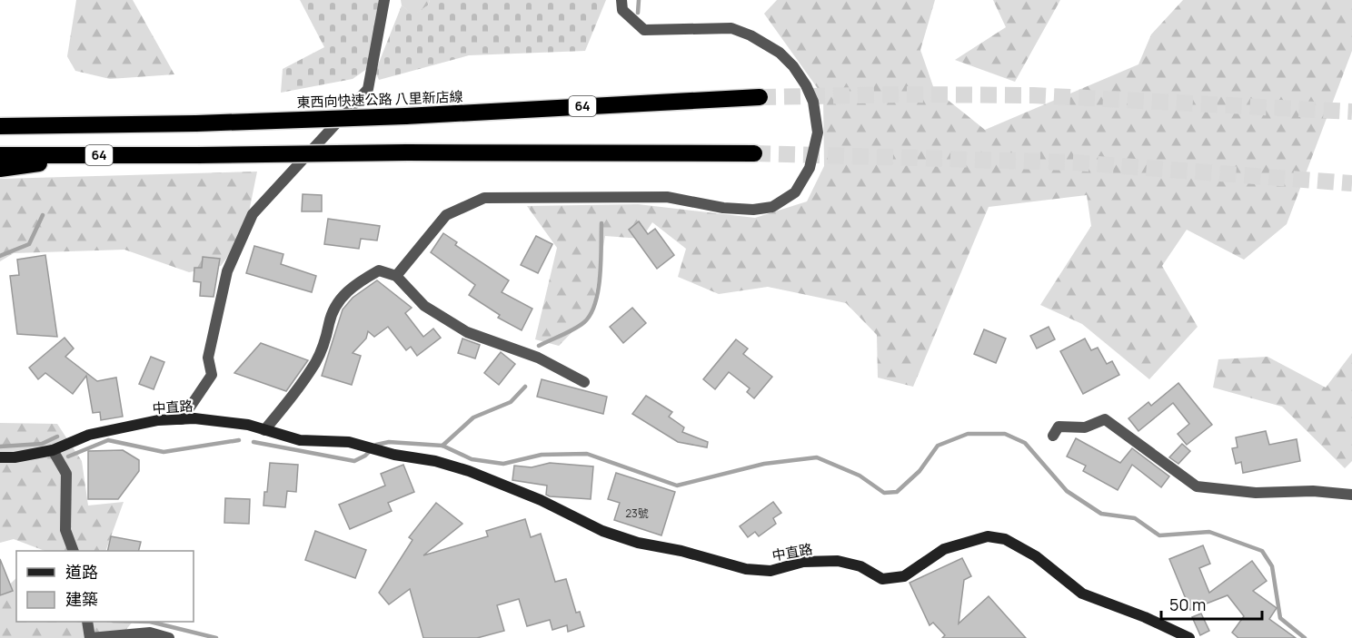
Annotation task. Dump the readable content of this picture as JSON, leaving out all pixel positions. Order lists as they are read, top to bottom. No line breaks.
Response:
{"streets":{"highway":["東西向快速公路 八里新店線","64"],"street":["中直路"]},"house_numbers":["23號"],"legend":["道路","建築"],"scale_bar":"50 m"}
